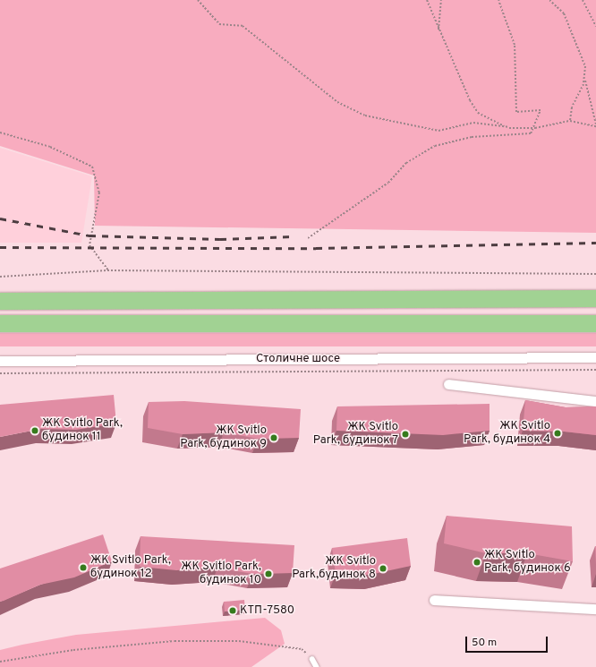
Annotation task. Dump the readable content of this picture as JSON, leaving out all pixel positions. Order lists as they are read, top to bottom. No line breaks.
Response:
{"streets":{"street":["Столичне шосе"]},"places":["ЖК Svitlo Park, будинок 11","ЖК Svitlo Park, будинок 4","ЖК Svitlo Park, будинок 7","ЖК Svitlo Park, будинок 9","ЖК Svitlo Park, будинок 6","ЖК Svitlo Park, будинок 12","ЖК Svitlo Park,будинок 8","ЖК Svitlo Park, будинок 10","КТП-7580"],"scale_bar":"50 m"}
